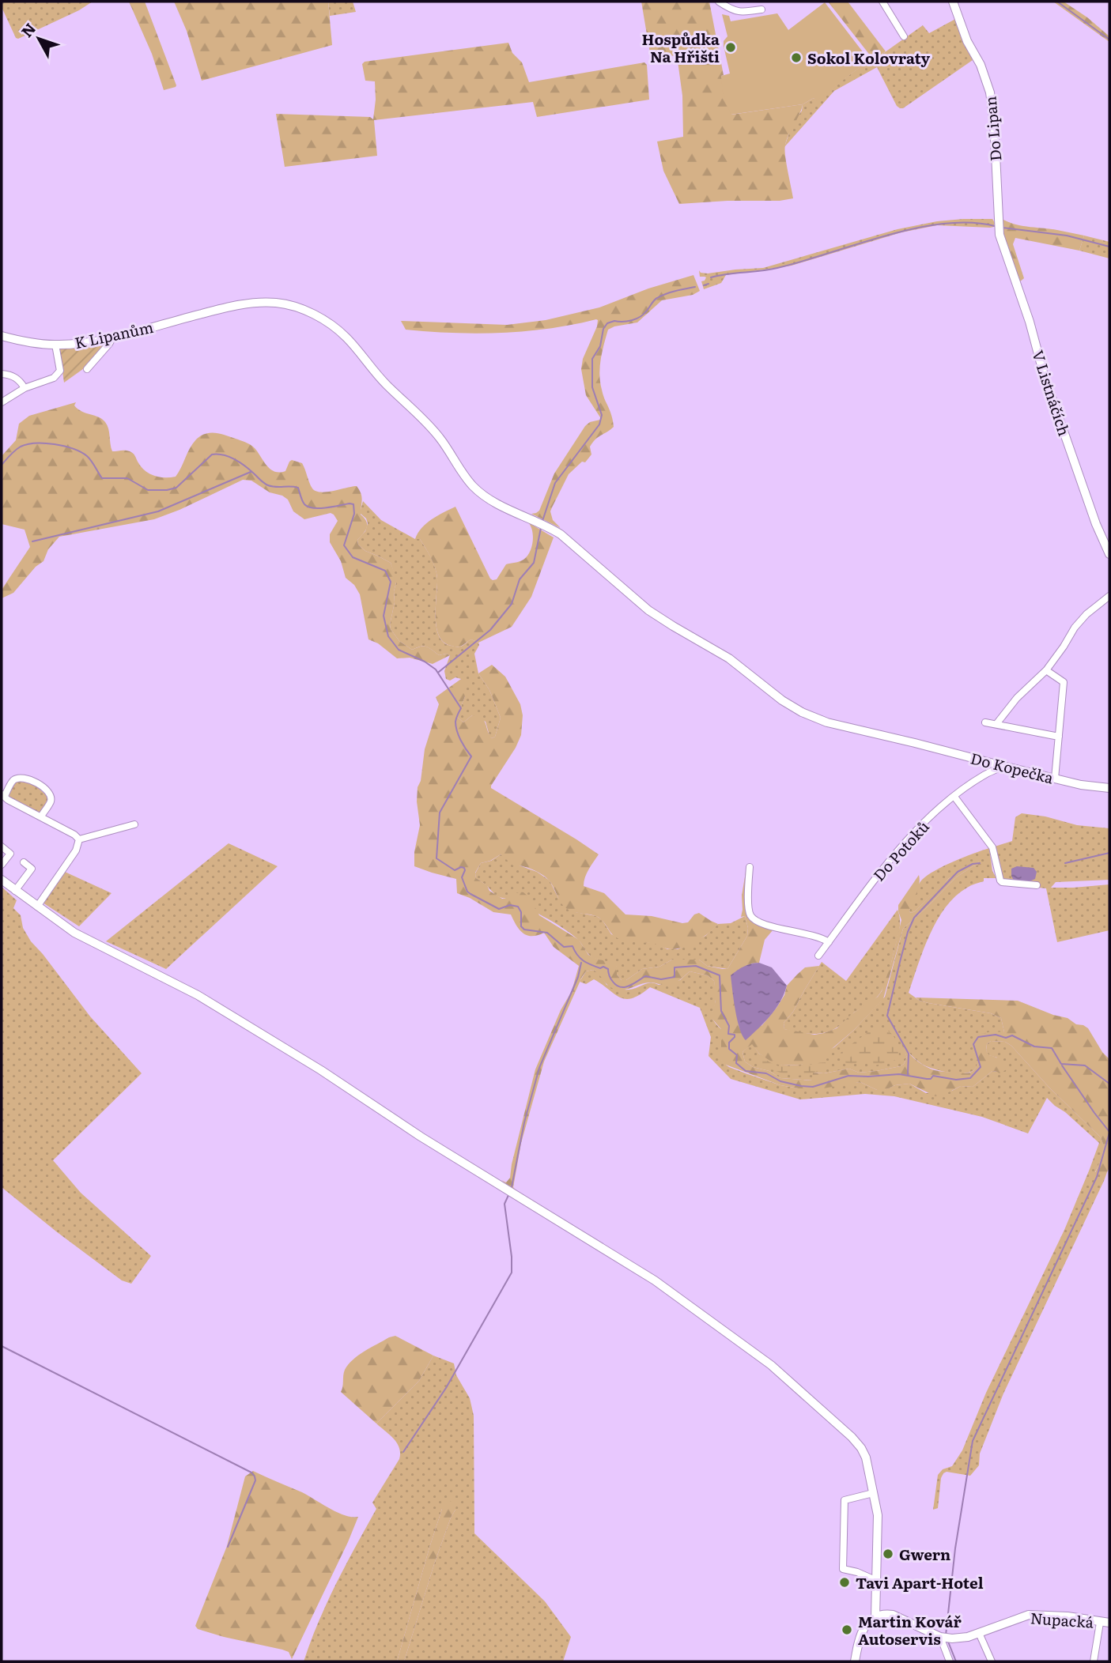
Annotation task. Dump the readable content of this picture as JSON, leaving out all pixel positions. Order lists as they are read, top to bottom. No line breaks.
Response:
{"streets":{"street":["Do Lipan","K Lipanům","V Listnáčích","Do Kopečka","Do Potoků","Nupacká"]},"crossings":[["Do Lipan","V Listnáčích"],["K Lipanům","Do Kopečka"],["Do Kopečka","Do Potoků"]],"places":["Hospůdka Na Hřišti","Sokol Kolovraty","Gwern","Tavi Apart-Hotel","Martin Kovář Autoservis"],"north":"top left"}
